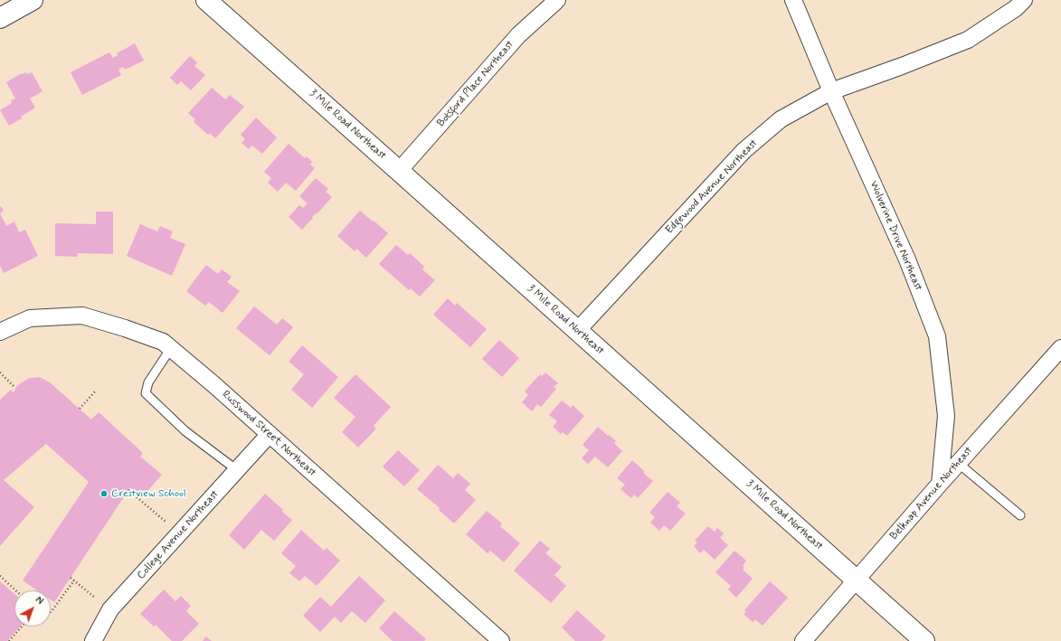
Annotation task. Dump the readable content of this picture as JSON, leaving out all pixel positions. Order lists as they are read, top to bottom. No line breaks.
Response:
{"streets":{"main road":["3 Mile Road Northeast"],"street":["Botsford Place Northeast","Edgewood Avenue Northeast","Wolverine Drive Northeast","Russwood Street Northeast","Belknap Avenue Northeast","College Avenue Northeast"]},"crossings":[["Botsford Place Northeast","3 Mile Road Northeast"],["3 Mile Road Northeast","Edgewood Avenue Northeast"],["3 Mile Road Northeast","Belknap Avenue Northeast"],["Edgewood Avenue Northeast","Wolverine Drive Northeast"],["Wolverine Drive Northeast","Belknap Avenue Northeast"],["Russwood Street Northeast","College Avenue Northeast"]],"places":["Crestview School"],"north":"top right"}
